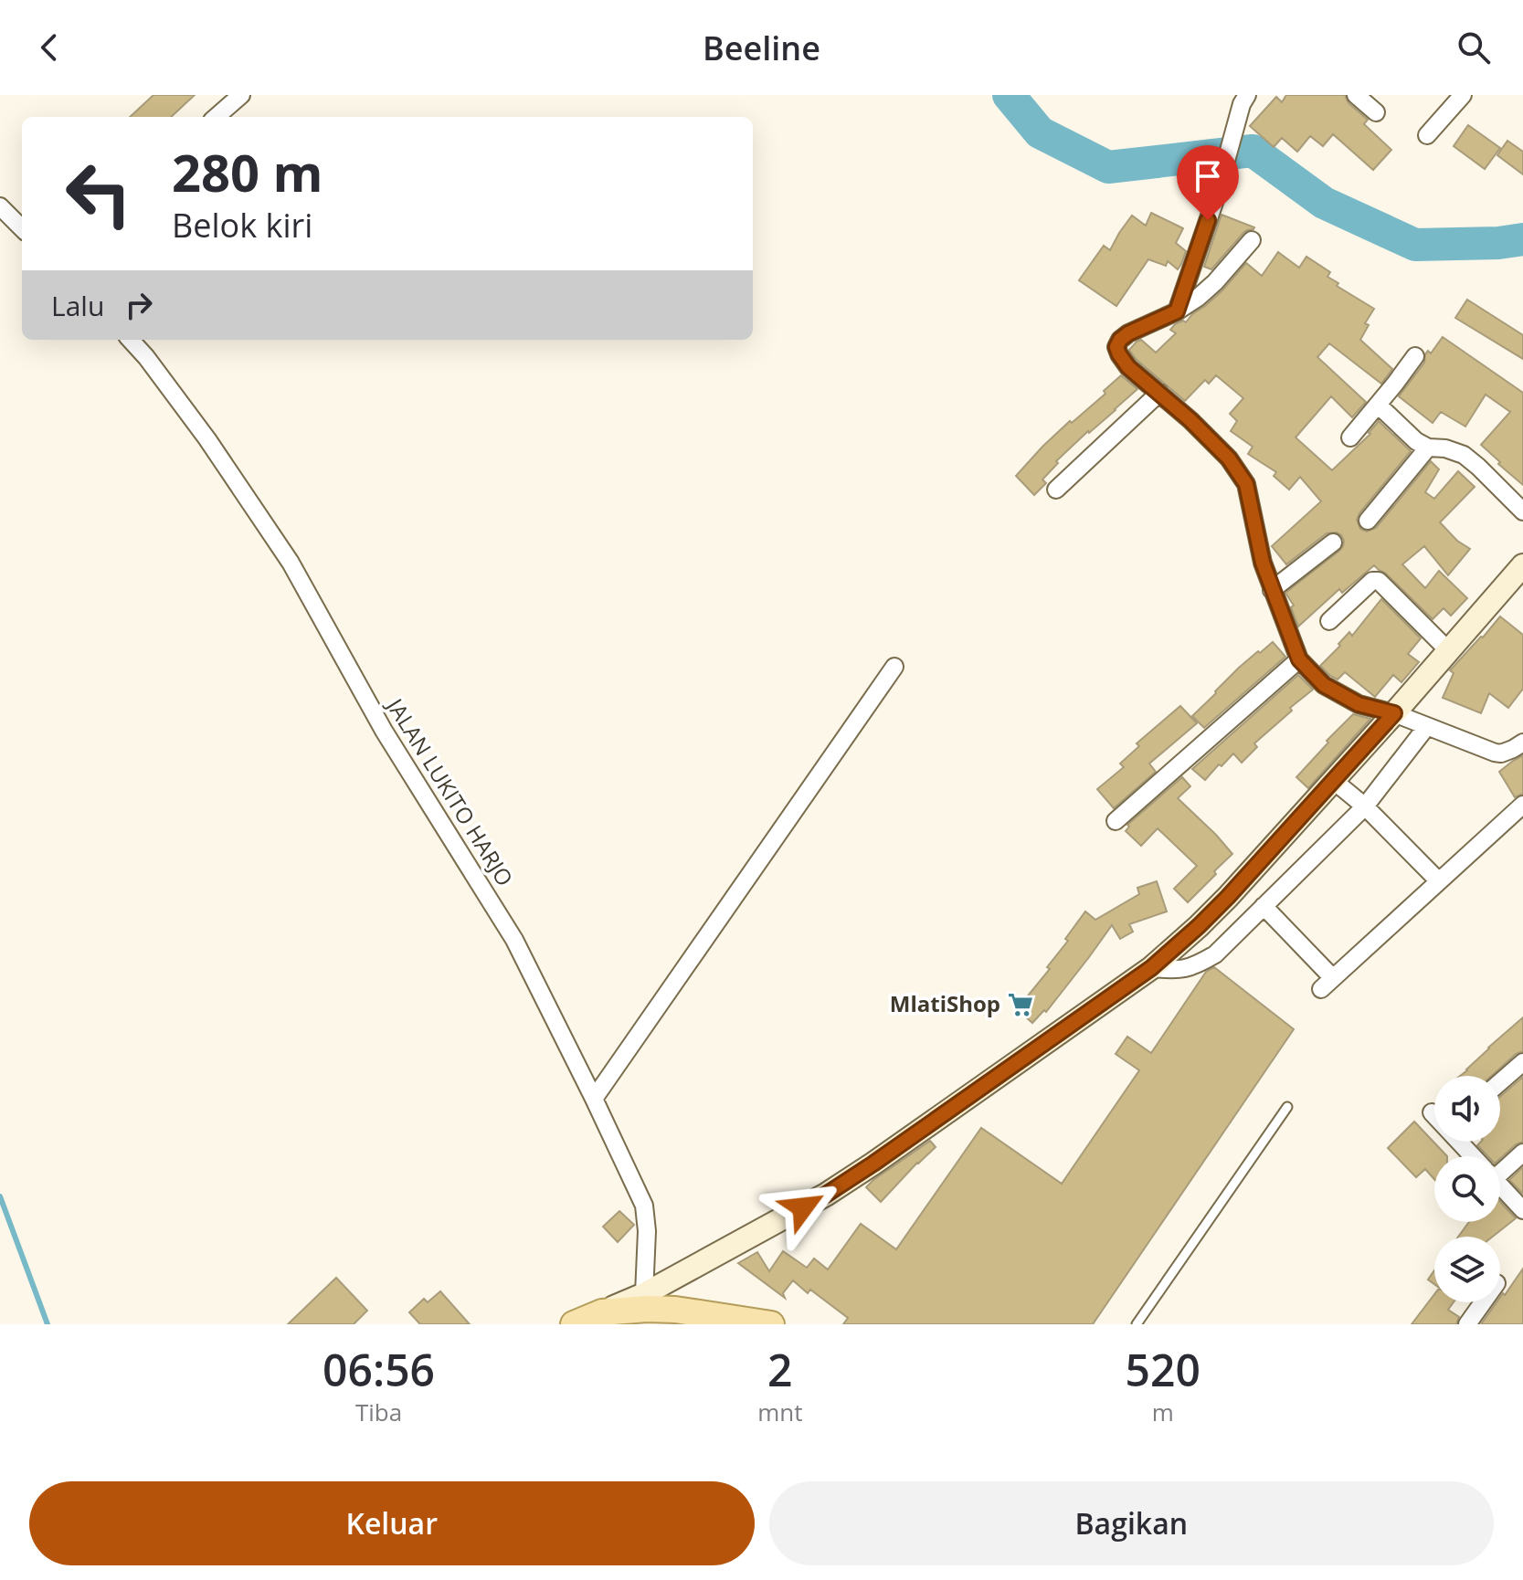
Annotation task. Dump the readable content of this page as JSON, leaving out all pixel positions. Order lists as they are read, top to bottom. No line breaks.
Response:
{"streets":{"street":["JALAN LUKITO HARJO"]},"places":{"supermarket":["MlatiShop"]},"page":{"header":"Beeline","turn":["280 m","Belok kiri"],"then":"Lalu","eta":["06:56","Tiba","2","mnt","520","m"],"buttons":["Keluar","Bagikan"]}}
